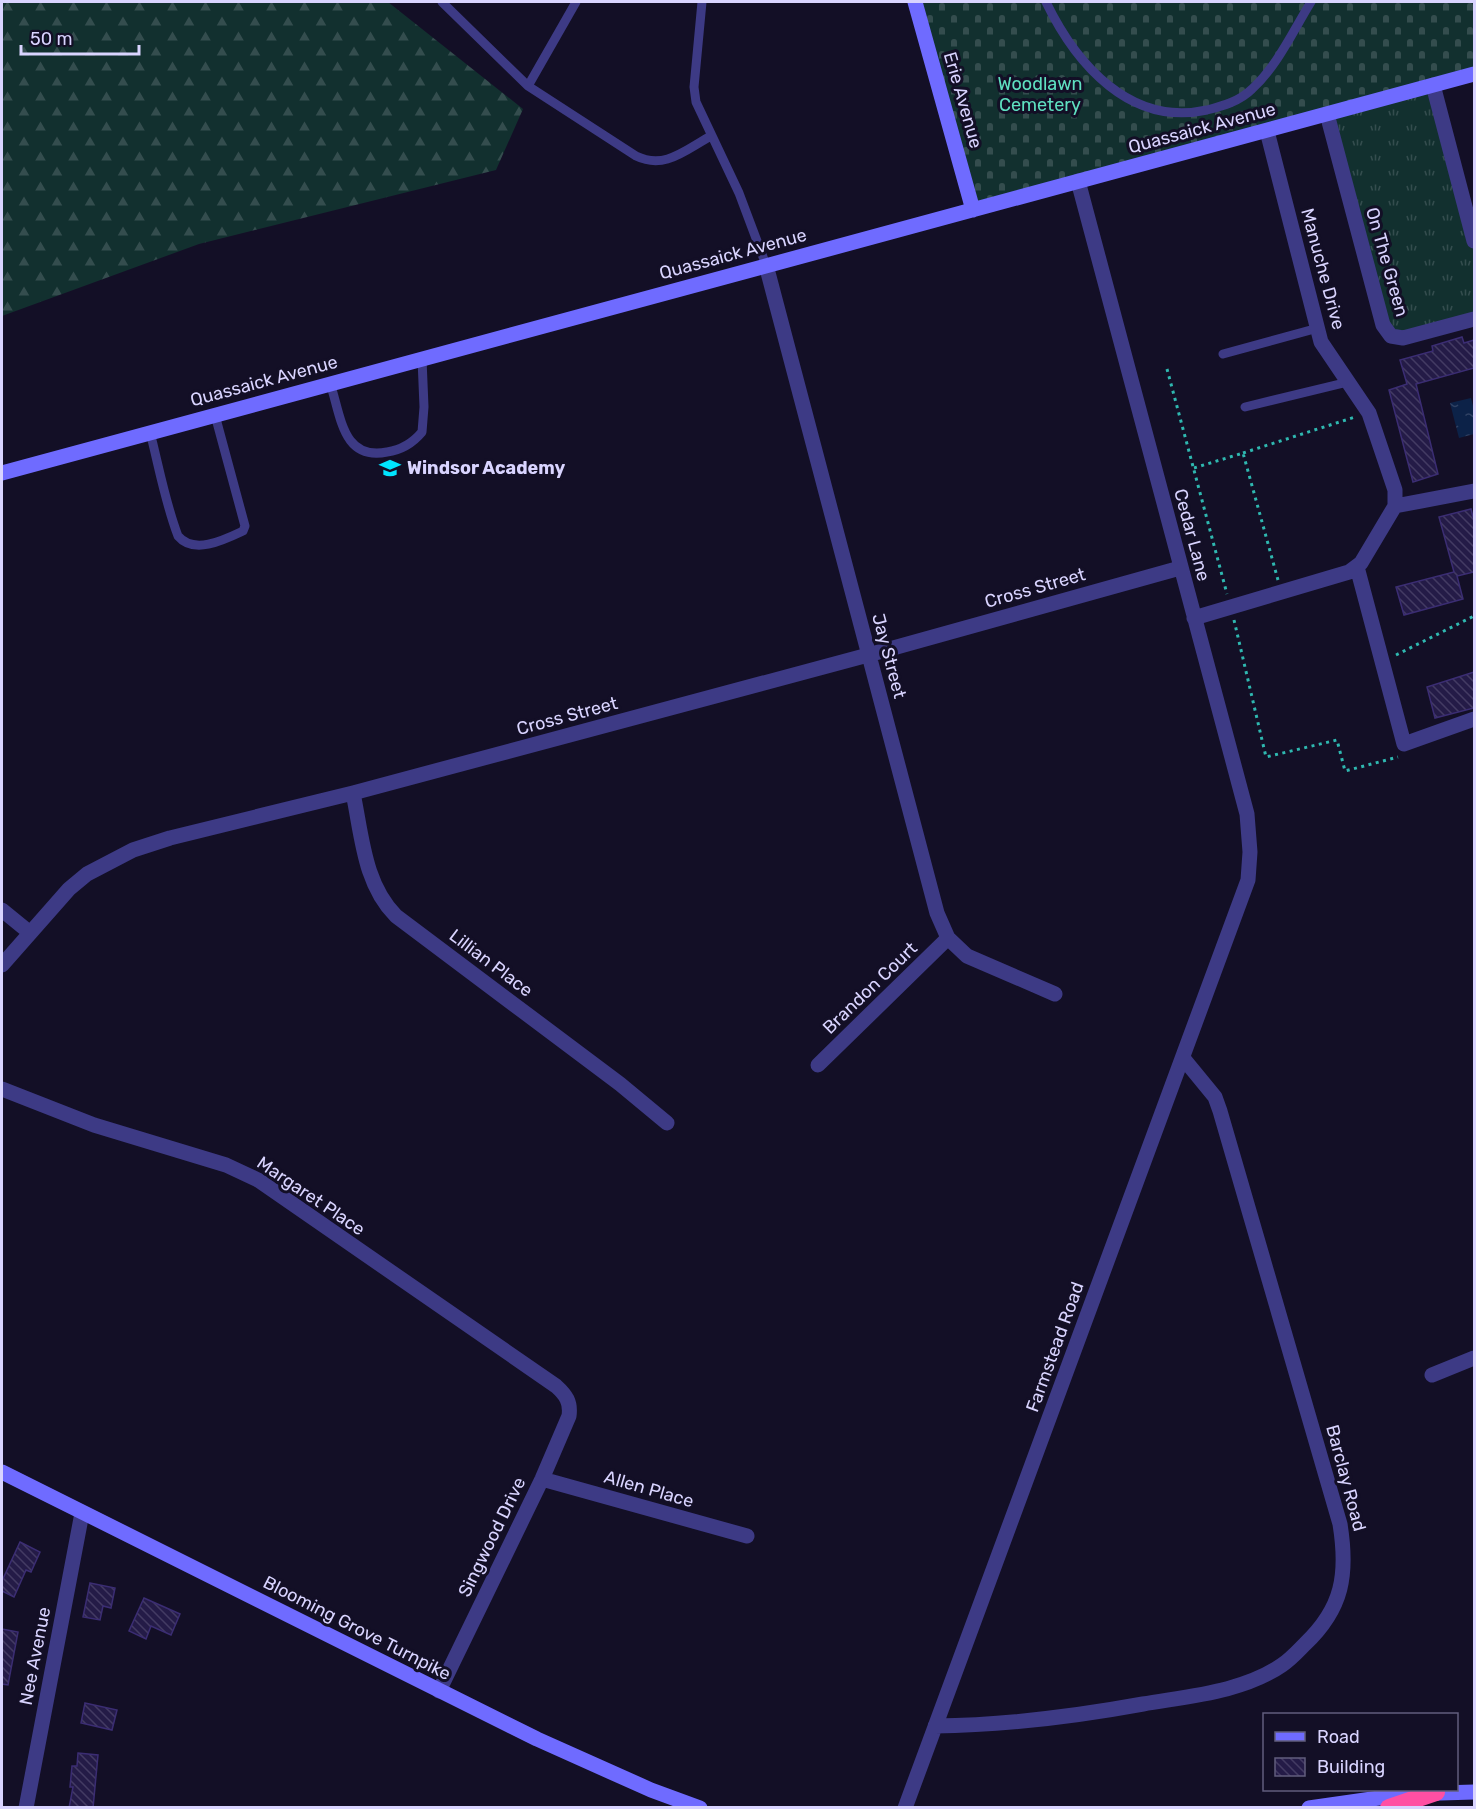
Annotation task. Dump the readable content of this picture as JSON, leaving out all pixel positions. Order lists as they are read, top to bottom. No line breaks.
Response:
{"streets":{"main road":["Erie Avenue","Quassaick Avenue","Blooming Grove Turnpike"],"street":["On The Green","Manuche Drive","Cedar Lane","Cross Street","Jay Street","Lillian Place","Brandon Court","Margaret Place","Farmstead Road","Barclay Road","Allen Place","Singwood Drive","Nee Avenue"]},"crossings":[["Erie Avenue","Quassaick Avenue"],["Quassaick Avenue","On The Green"],["Quassaick Avenue","Manuche Drive"],["Quassaick Avenue","Cedar Lane"],["Quassaick Avenue","Jay Street"],["Cedar Lane","Cross Street"],["Cedar Lane","Farmstead Road"],["Cross Street","Jay Street"],["Cross Street","Lillian Place"],["Jay Street","Brandon Court"],["Margaret Place","Singwood Drive"],["Farmstead Road","Barclay Road"],["Allen Place","Singwood Drive"],["Singwood Drive","Blooming Grove Turnpike"],["Blooming Grove Turnpike","Nee Avenue"]],"parks":["Woodlawn Cemetery"],"places":{"school or university":["Windsor Academy"]},"legend":["Road","Building"],"scale_bar":"50 m"}
